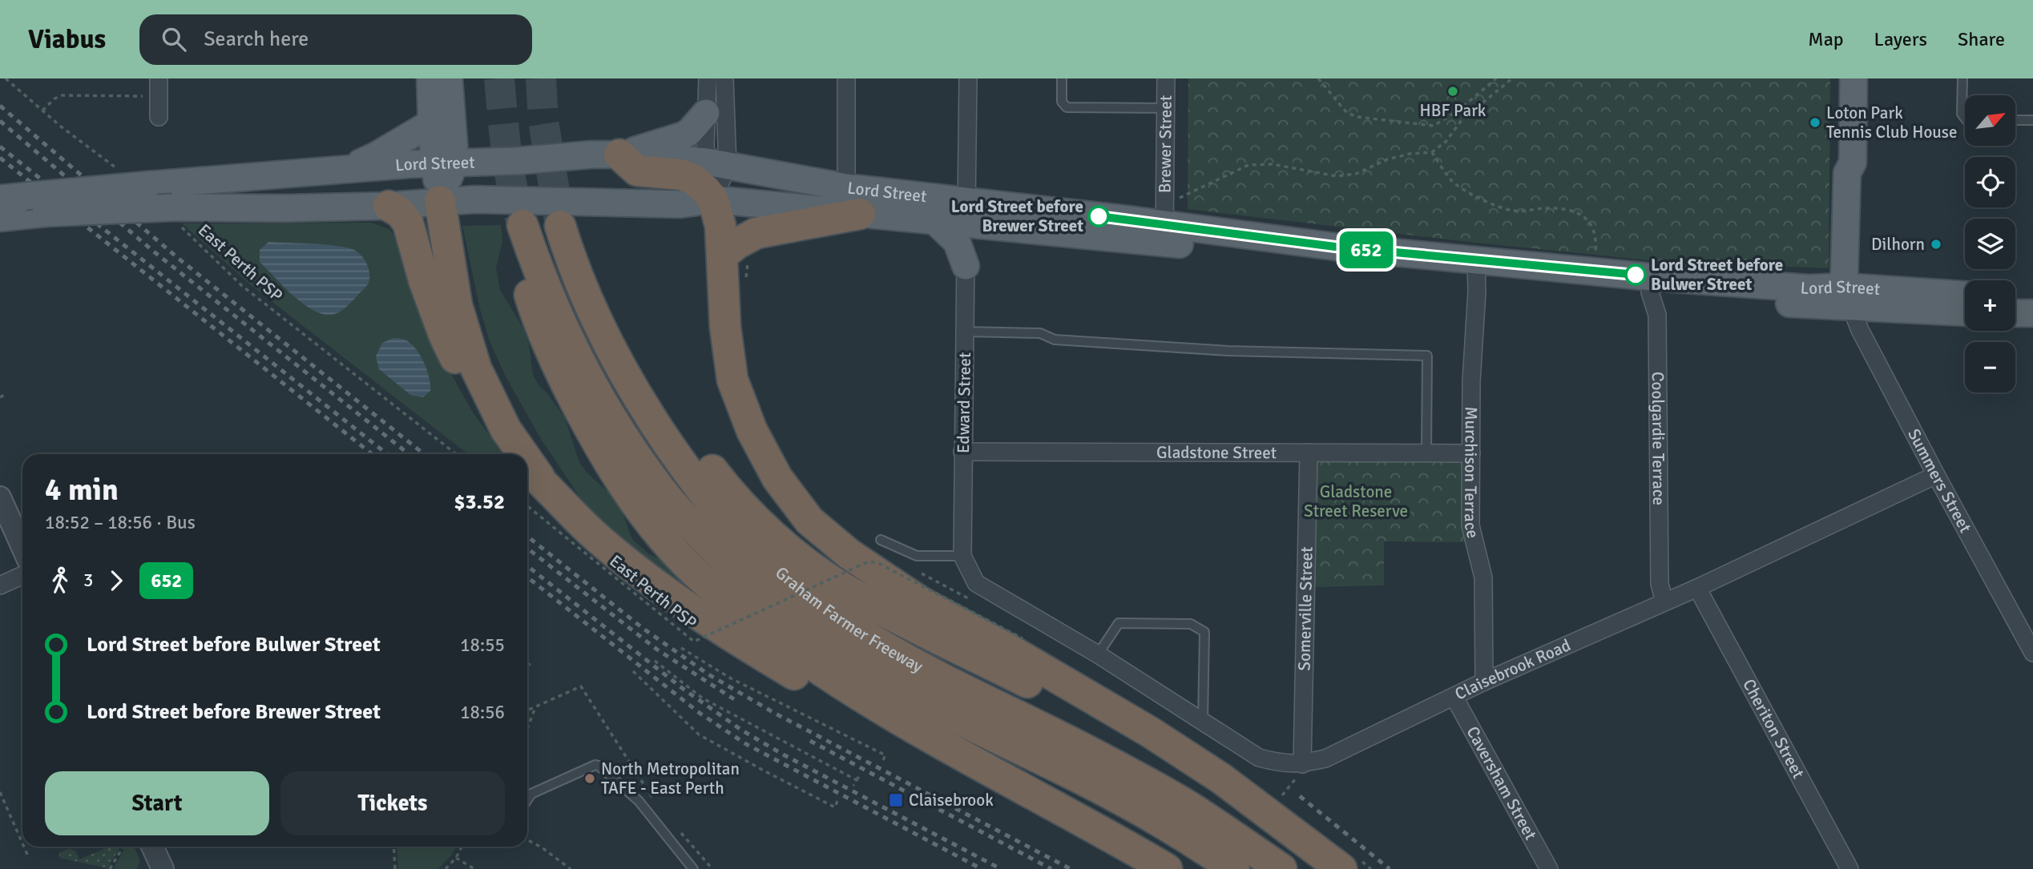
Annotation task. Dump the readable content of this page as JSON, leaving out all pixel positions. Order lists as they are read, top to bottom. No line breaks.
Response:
{"streets":{"highway":["Graham Farmer Freeway"],"main road":["Lord Street"],"street":["Brewer Street","Edward Street","Coolgardie Terrace","Gladstone Street","Murchison Terrace","Summers Street","Somerville Street","Claisebrook Road","Cheriton Street","Caversham Street"],"path":["East Perth PSP"]},"crossings":[["Brewer Street","Lord Street"],["Lord Street","East Perth PSP"],["Lord Street","Edward Street"],["Lord Street","Coolgardie Terrace"],["Lord Street","Murchison Terrace"],["Lord Street","Summers Street"],["Edward Street","Gladstone Street"],["Edward Street","Claisebrook Road"],["Coolgardie Terrace","Claisebrook Road"],["Gladstone Street","Murchison Terrace"],["Gladstone Street","Somerville Street"],["Murchison Terrace","Claisebrook Road"],["Summers Street","Claisebrook Road"],["Somerville Street","Claisebrook Road"],["Claisebrook Road","Cheriton Street"],["Claisebrook Road","Caversham Street"]],"parks":["Gladstone Street Reserve"],"places":{"other":["HBF Park","Loton Park Tennis Club House","Lord Street before Brewer Street","Dilhorn","Lord Street before Bulwer Street","North Metropolitan TAFE - East Perth"],"transit":["Claisebrook"]},"lines":["bus line 652"],"north":"top right","page":{"header":"Viabus","search":"Search here","nav":["Map","Layers","Share"],"on_map":"652","map_buttons":["+","−"],"heading":["4 min","18:52 – 18:56 · Bus","$3.52"],"legs":["3","652"],"list":[{"name":"Lord Street before Bulwer Street","value":"18:55"},{"name":"Lord Street before Brewer Street","value":"18:56"}],"buttons":["Start","Tickets"]}}
